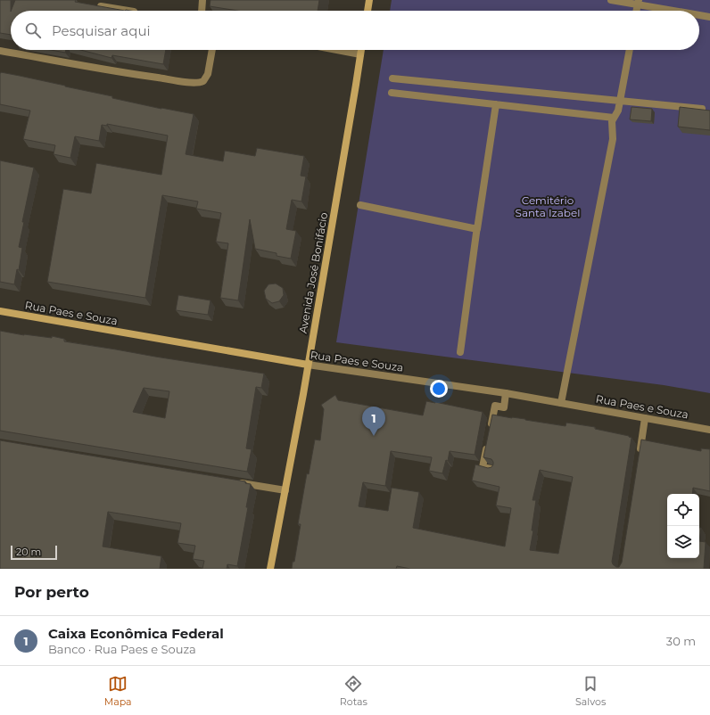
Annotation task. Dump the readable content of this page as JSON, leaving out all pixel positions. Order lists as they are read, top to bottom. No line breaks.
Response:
{"streets":{"main road":["Avenida José Bonifácio","Rua Paes e Souza"]},"crossings":[["Avenida José Bonifácio","Rua Paes e Souza"]],"parks":["Cemitério Santa Izabel"],"scale_bar":"20 m","page":{"search":"Pesquisar aqui","pins":"1","scale":"20 m","heading":"Por perto","list":[{"mark":"1","name":"Caixa Econômica Federal","note":"Banco · Rua Paes e Souza","value":"30 m"}],"nav":["Mapa","Rotas","Salvos"]}}
